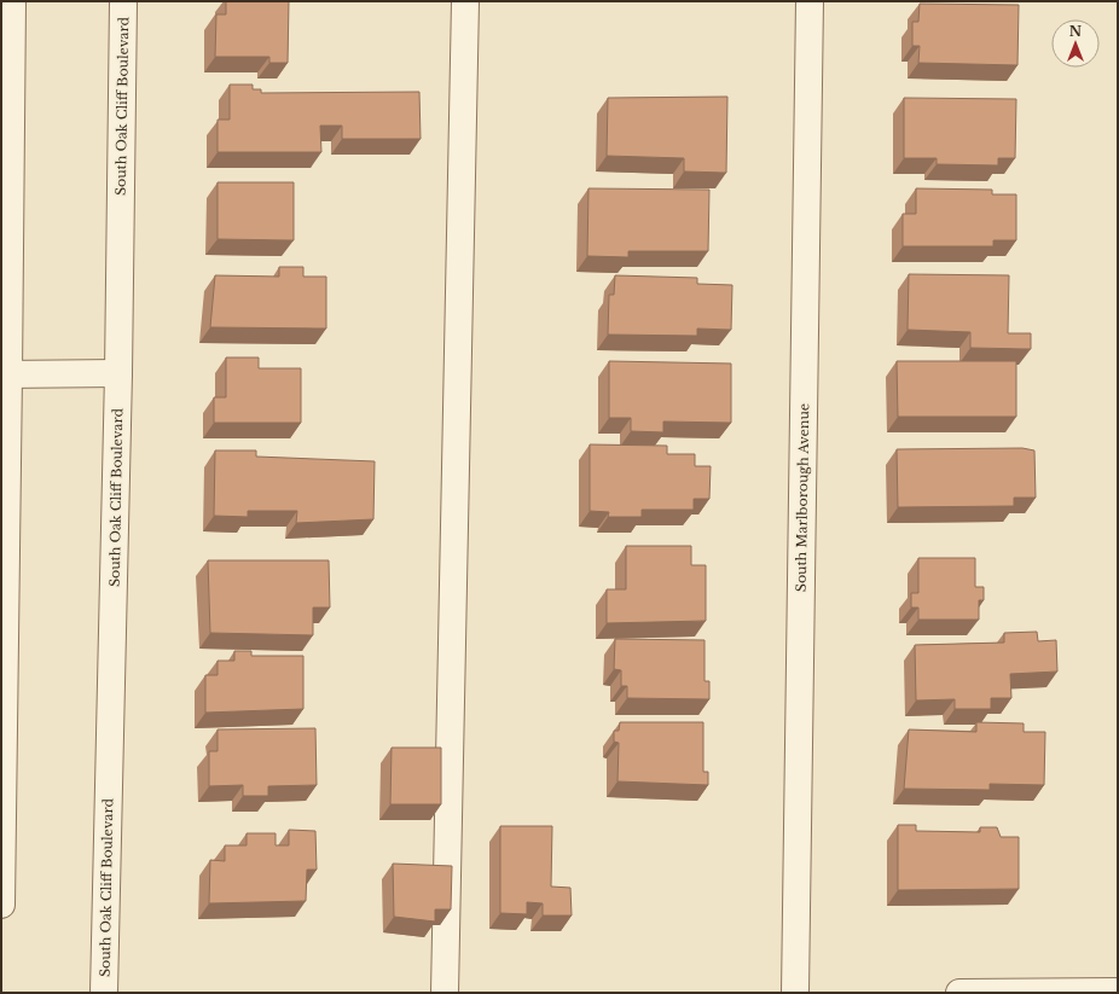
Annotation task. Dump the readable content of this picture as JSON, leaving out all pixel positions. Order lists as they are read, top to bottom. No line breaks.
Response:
{"streets":{"street":["South Oak Cliff Boulevard","South Marlborough Avenue"]},"north":"top"}
